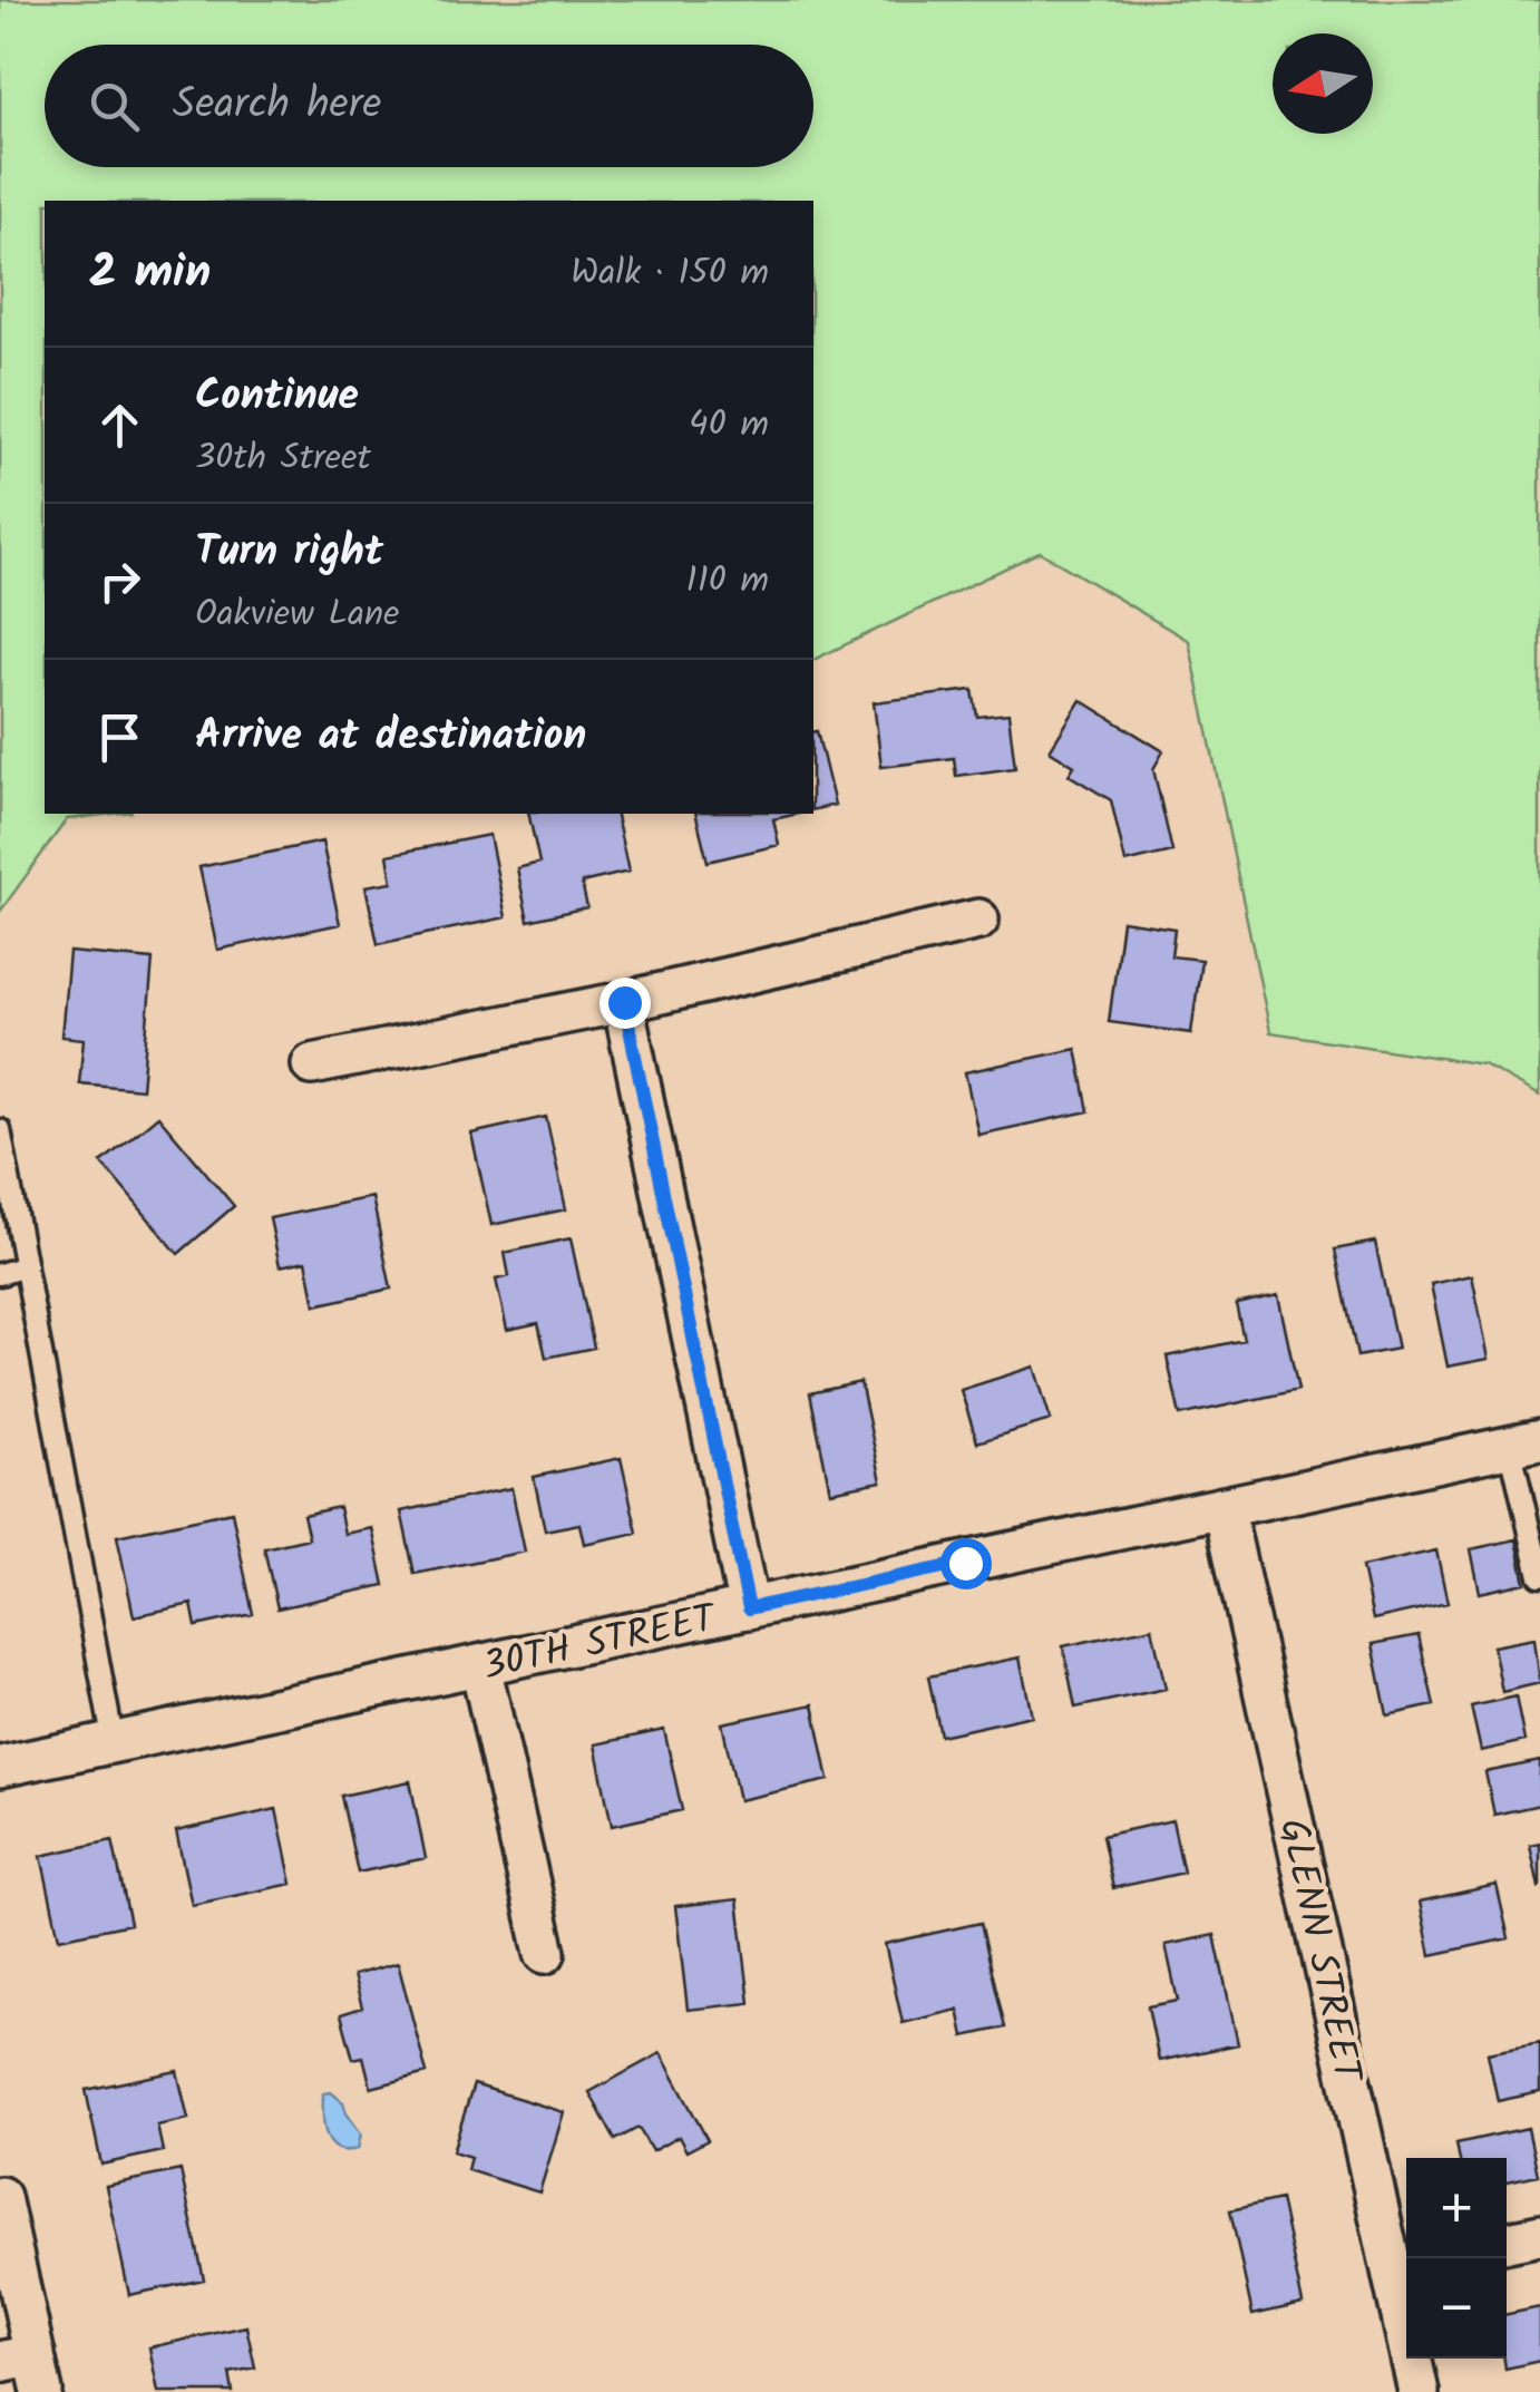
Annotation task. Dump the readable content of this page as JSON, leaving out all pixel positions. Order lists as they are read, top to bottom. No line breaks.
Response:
{"streets":{"street":["30TH STREET","GLENN STREET"]},"crossings":[["30TH STREET","GLENN STREET"]],"north":"left","page":{"search":"Search here","heading":["2 min","Walk · 150 m"],"list":[["Continue","30th Street","40 m"],["Turn right","Oakview Lane","110 m"],"Arrive at destination"],"map_buttons":["+","−"]}}
